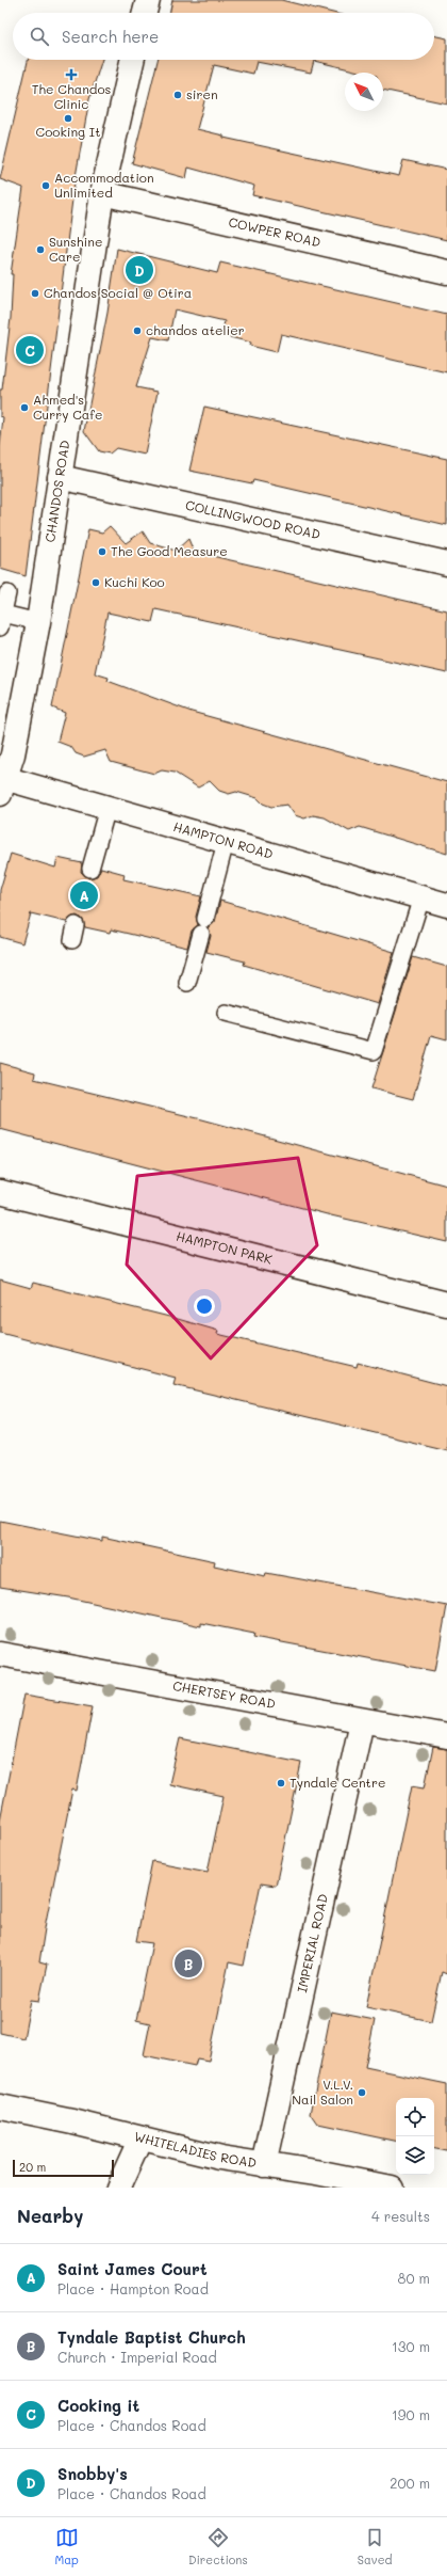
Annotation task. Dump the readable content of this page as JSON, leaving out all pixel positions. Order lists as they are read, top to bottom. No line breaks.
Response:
{"streets":{"street":["COWPER ROAD","CHANDOS ROAD","COLLINGWOOD ROAD","HAMPTON ROAD","HAMPTON PARK","CHERTSEY ROAD","IMPERIAL ROAD","WHITELADIES ROAD"]},"crossings":[["COWPER ROAD","CHANDOS ROAD"],["CHANDOS ROAD","COLLINGWOOD ROAD"],["CHANDOS ROAD","HAMPTON ROAD"],["CHERTSEY ROAD","IMPERIAL ROAD"],["IMPERIAL ROAD","WHITELADIES ROAD"]],"places":{"health":["The Chandos Clinic"],"other":["siren","Cooking It","Accommodation Unlimited","Sunshine Care","Chandos Social @ Otira","chandos atelier","Ahmed's Curry Cafe","The Good Measure","Kuchi Koo","Tyndale Centre","V.L.V. Nail Salon"]},"scale_bar":"20 m","north":"top left","page":{"search":"Search here","pins":["D","C","A","B"],"scale":"20 m","heading":["Nearby","4 results"],"list":[{"mark":"A","name":"Saint James Court","note":"Place · Hampton Road","value":"80 m"},{"mark":"B","name":"Tyndale Baptist Church","note":"Church · Imperial Road","value":"130 m"},{"mark":"C","name":"Cooking it","note":"Place · Chandos Road","value":"190 m"},{"mark":"D","name":"Snobby's","note":"Place · Chandos Road","value":"200 m"}],"nav":["Map","Directions","Saved"]}}
